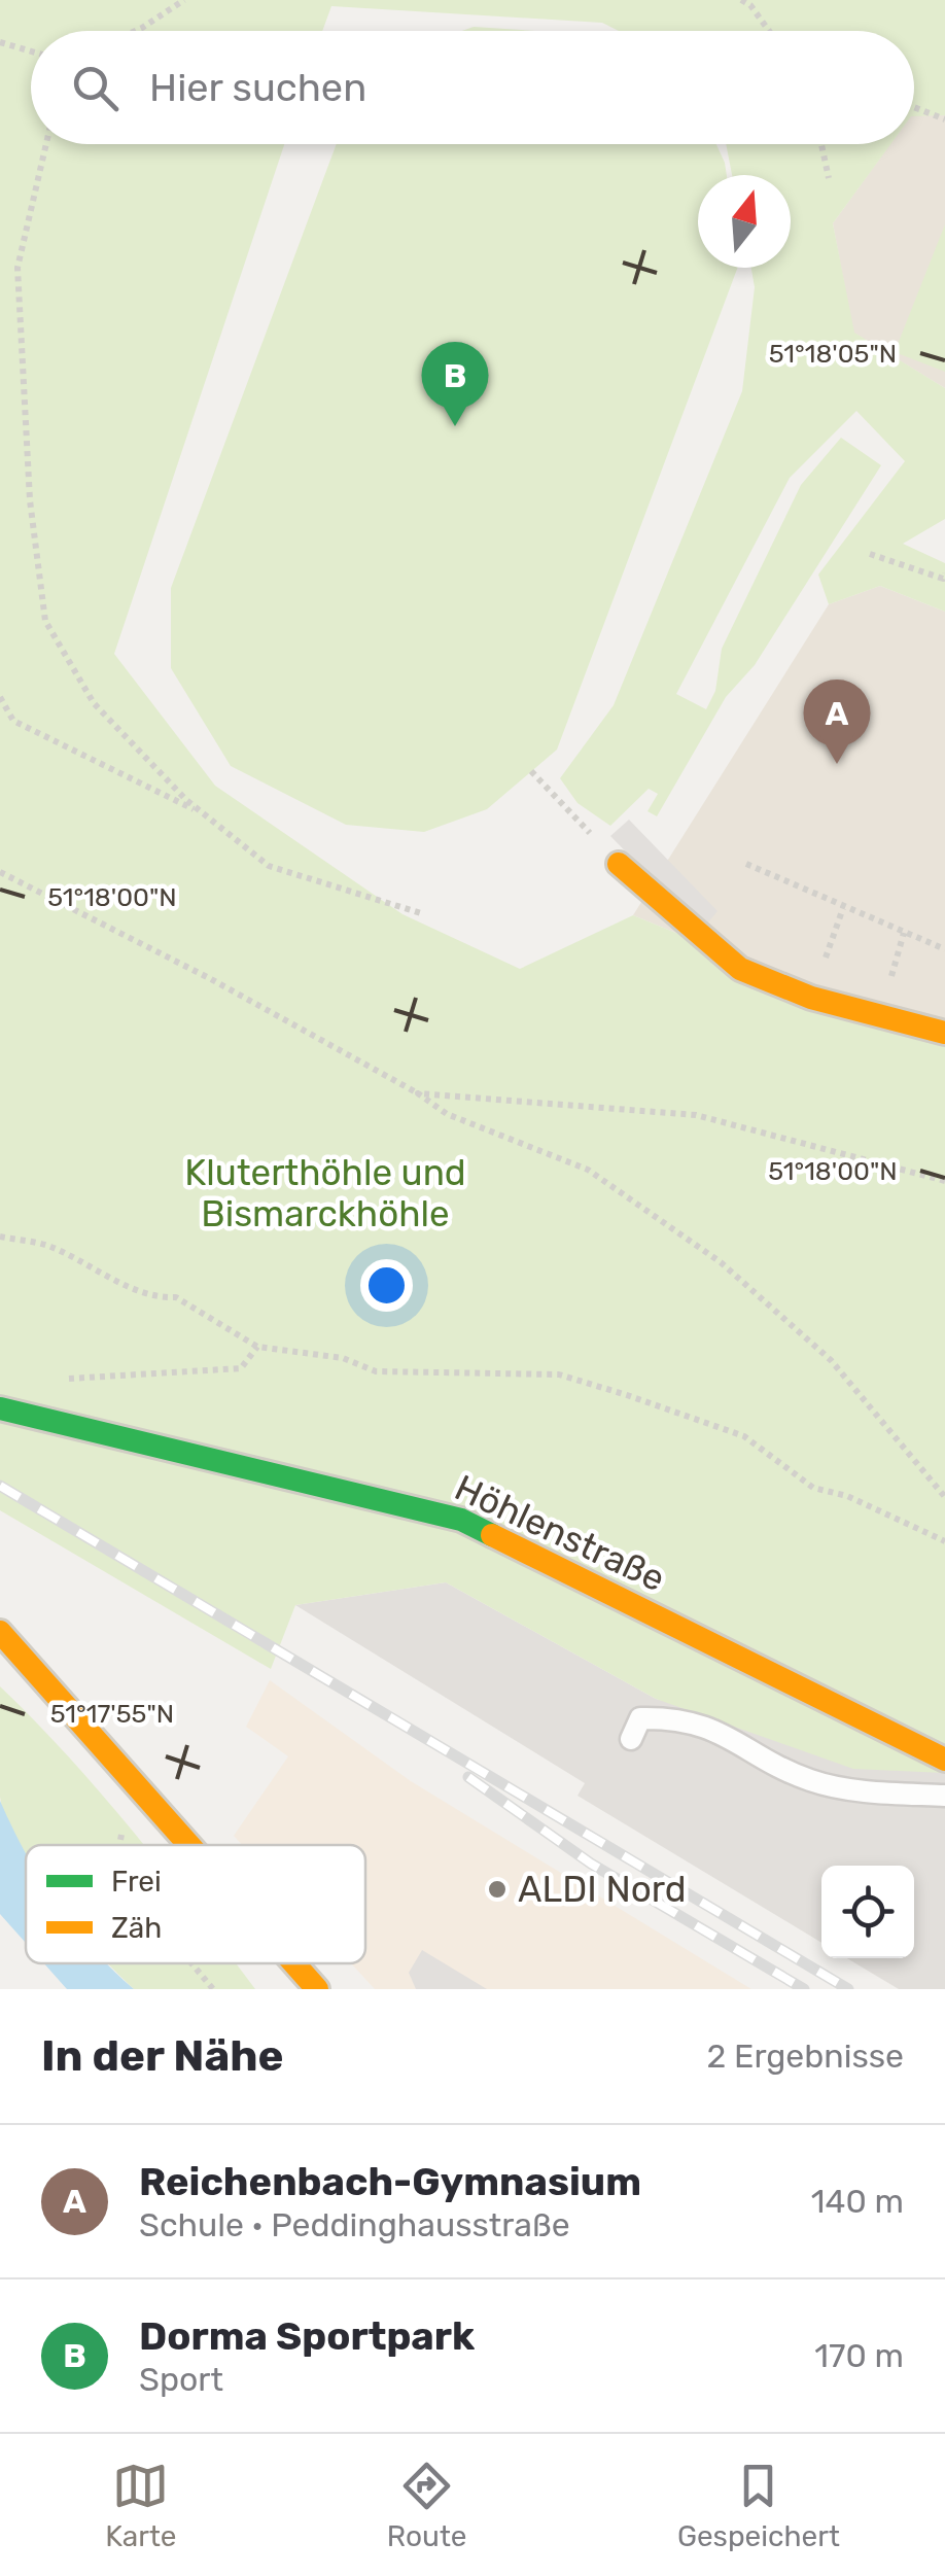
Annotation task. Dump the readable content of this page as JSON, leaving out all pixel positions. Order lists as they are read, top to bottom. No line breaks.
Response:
{"streets":{"street":["Höhlenstraße"]},"parks":["Kluterthöhle und Bismarckhöhle"],"places":["ALDI Nord"],"legend":["Frei","Zäh"],"north":"top","page":{"search":"Hier suchen","pins":["B","A"],"heading":["In der Nähe","2 Ergebnisse"],"list":[{"mark":"A","name":"Reichenbach-Gymnasium","note":"Schule · Peddinghausstraße","value":"140 m"},{"mark":"B","name":"Dorma Sportpark","note":"Sport","value":"170 m"}],"nav":["Karte","Route","Gespeichert"]},"coordinates":["51°18'05\"N","51°18'00\"N","51°17'55\"N"]}
